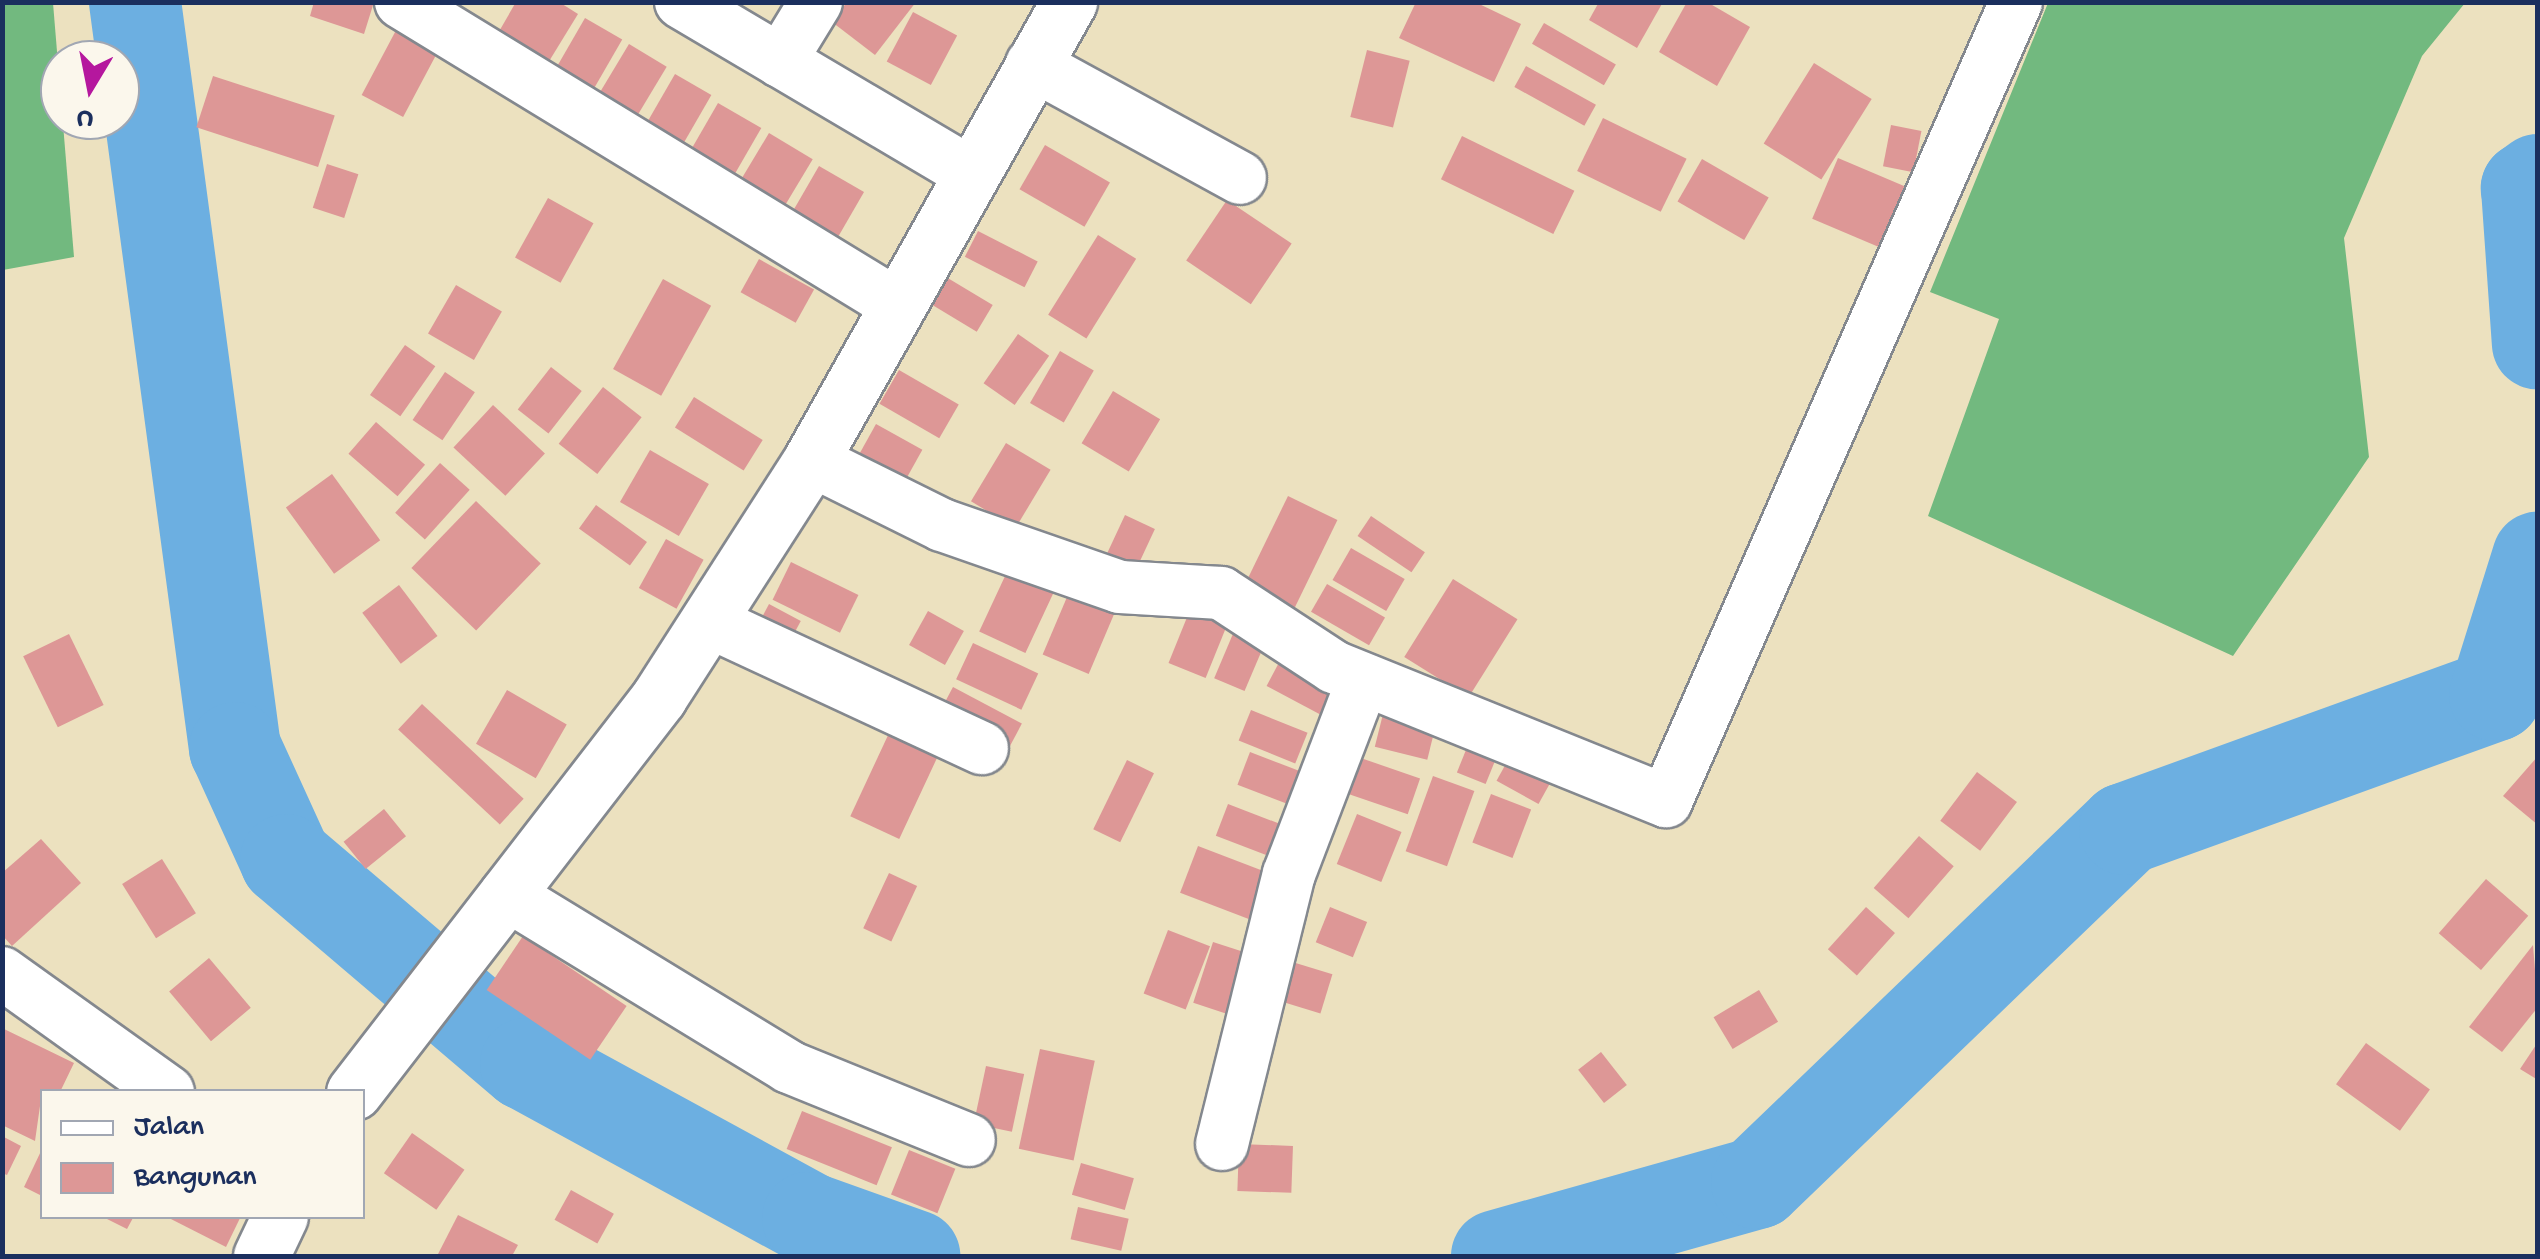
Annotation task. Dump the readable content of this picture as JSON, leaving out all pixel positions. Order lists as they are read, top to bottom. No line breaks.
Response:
{"legend":["Jalan","Bangunan"],"north":"bottom"}
